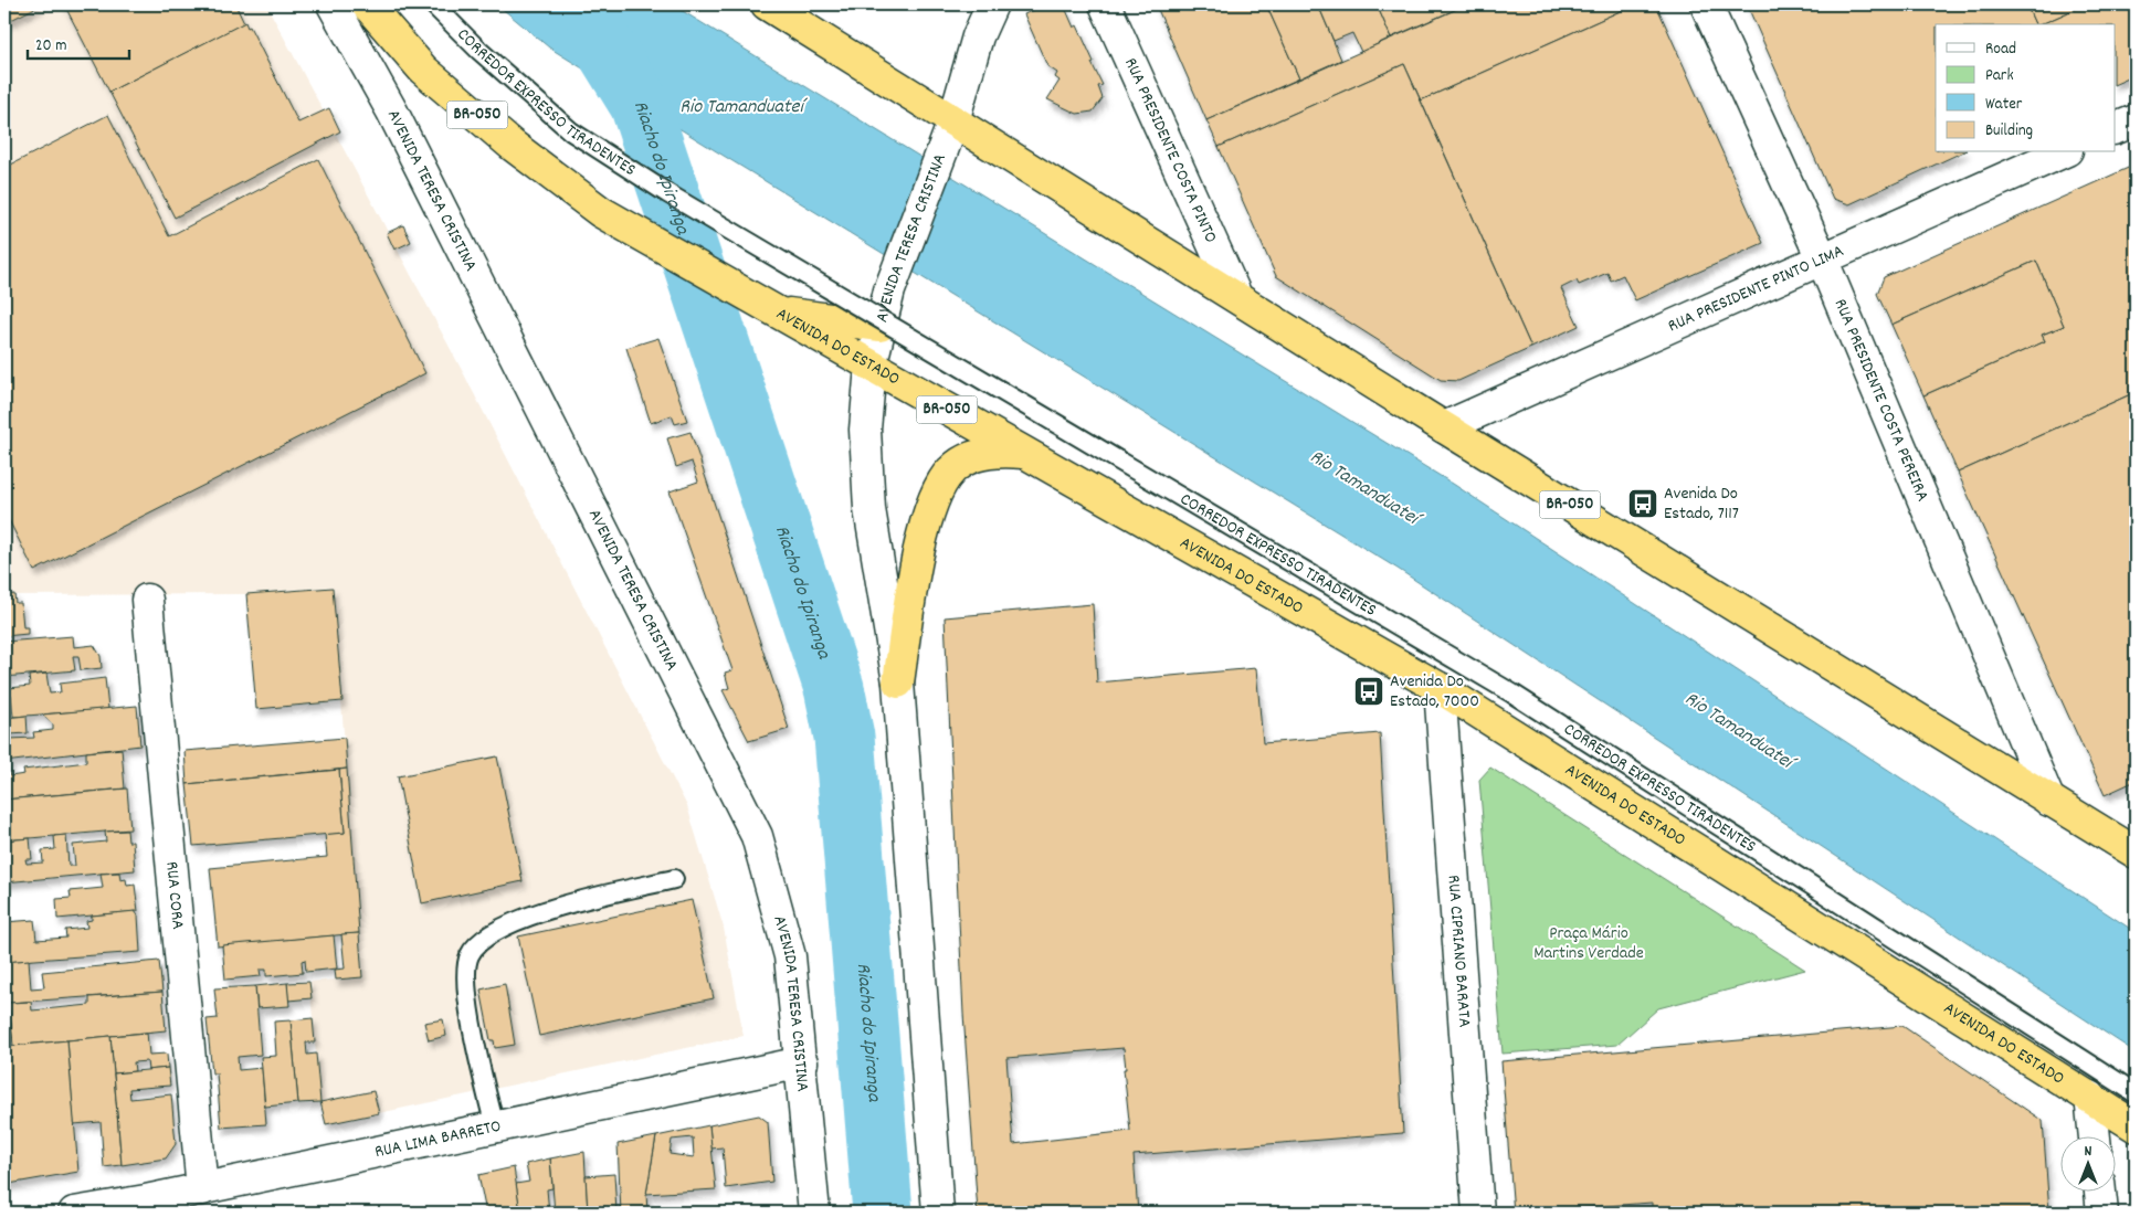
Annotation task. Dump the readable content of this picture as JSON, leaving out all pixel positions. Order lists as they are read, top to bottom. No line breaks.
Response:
{"streets":{"highway":["BR-050","AVENIDA DO ESTADO"],"street":["RUA PRESIDENTE COSTA PINTO","AVENIDA TERESA CRISTINA","RUA PRESIDENTE PINTO LIMA","RUA PRESIDENTE COSTA PEREIRA","RUA CORA","RUA CIPRIANO BARATA","RUA LIMA BARRETO"],"lane":["CORREDOR EXPRESSO TIRADENTES"]},"crossings":[["BR-050","RUA PRESIDENTE COSTA PINTO"],["BR-050","AVENIDA TERESA CRISTINA"],["BR-050","RUA PRESIDENTE PINTO LIMA"],["BR-050","RUA PRESIDENTE COSTA PEREIRA"],["AVENIDA TERESA CRISTINA","AVENIDA DO ESTADO"],["AVENIDA TERESA CRISTINA","RUA LIMA BARRETO"],["RUA PRESIDENTE PINTO LIMA","RUA PRESIDENTE COSTA PEREIRA"],["AVENIDA DO ESTADO","RUA CIPRIANO BARATA"],["RUA CORA","RUA LIMA BARRETO"]],"water":["Rio Tamanduateí","Riacho do Ipiranga"],"parks":["Praça Mário Martins Verdade"],"places":{"bus stop":["Avenida Do Estado, 7117","Avenida Do Estado, 7000"]},"legend":["Road","Park","Water","Building"],"scale_bar":"20 m","north":"top"}
